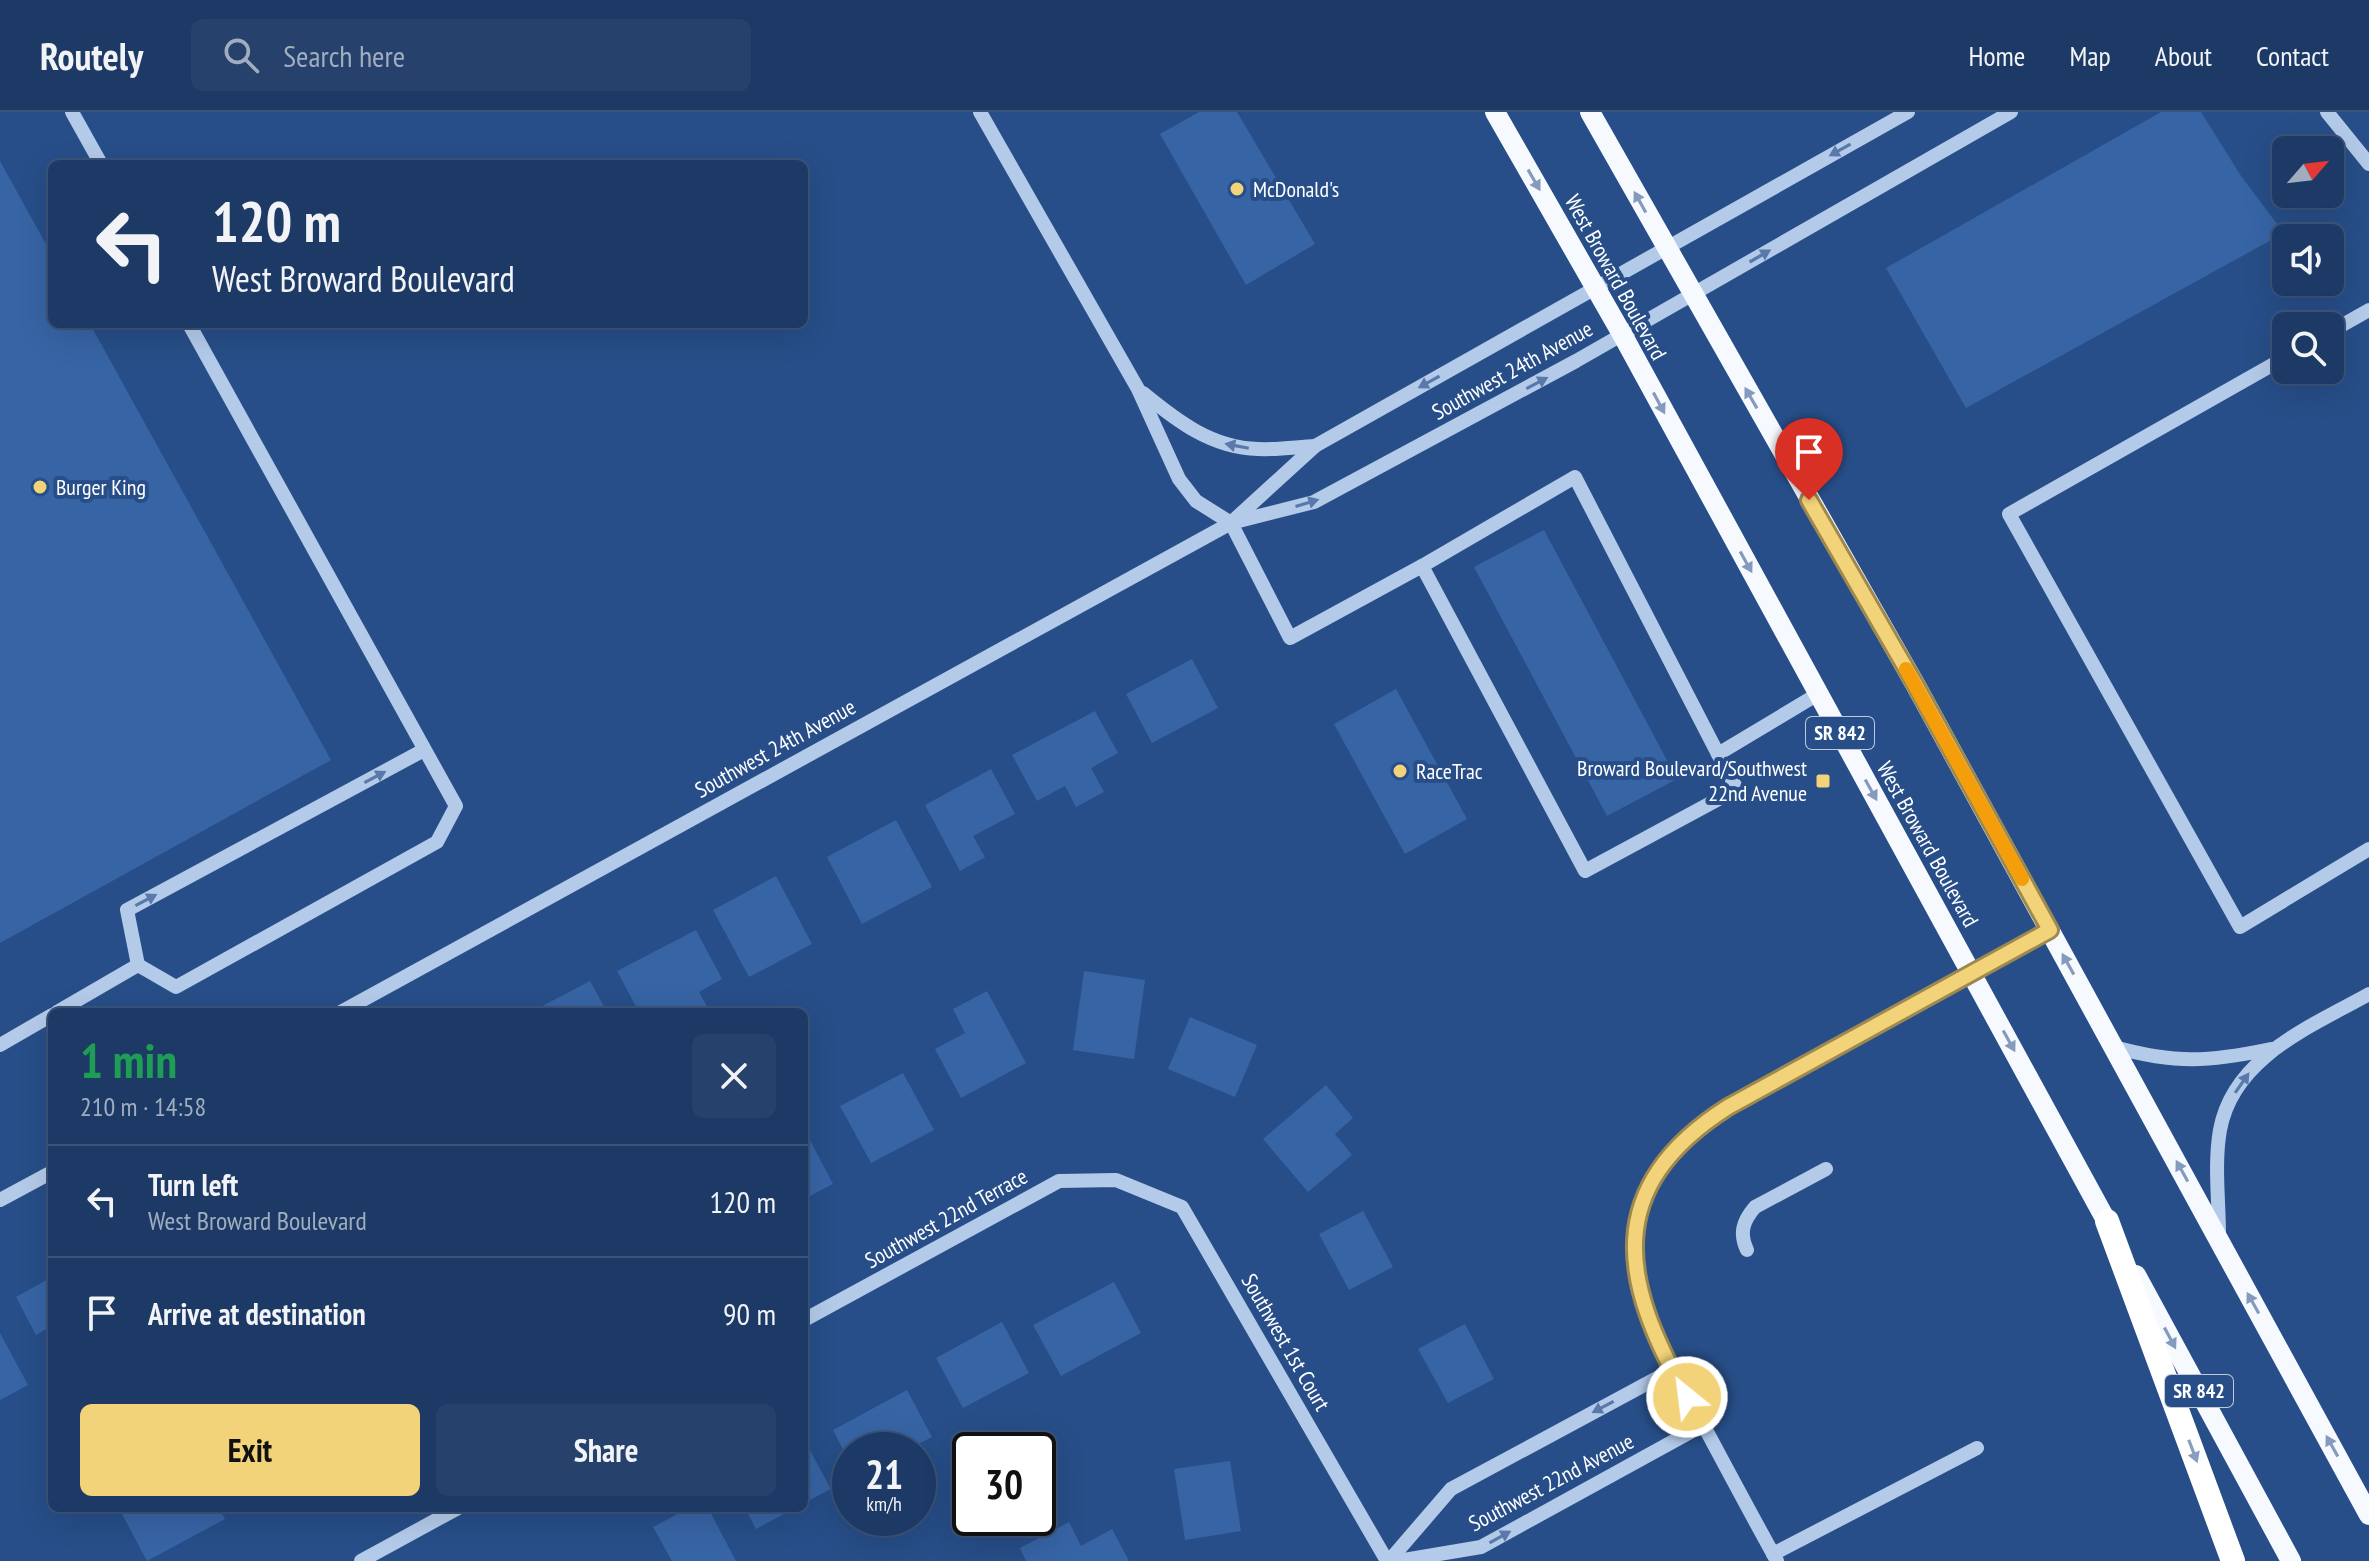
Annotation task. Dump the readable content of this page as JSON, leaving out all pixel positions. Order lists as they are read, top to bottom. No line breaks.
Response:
{"streets":{"main road":["West Broward Boulevard","SR 842"],"street":["Southwest 24th Avenue","Southwest 22nd Terrace","Southwest 1st Court","Southwest 22nd Avenue"]},"crossings":[["West Broward Boulevard","Southwest 24th Avenue"],["Southwest 22nd Terrace","Southwest 1st Court"],["Southwest 1st Court","Southwest 22nd Avenue"]],"places":{"other":["McDonald's","Burger King","RaceTrac"],"transit":["Broward Boulevard/Southwest 22nd Avenue"]},"north":"top right","page":{"header":"Routely","search":"Search here","nav":["Home","Map","About","Contact"],"turn":["120 m","West Broward Boulevard"],"heading":["1 min","210 m · 14:58"],"list":[{"name":"Turn left","note":"West Broward Boulevard","value":"120 m"},{"name":"Arrive at destination","value":"90 m"}],"buttons":["Exit","Share"],"speed":"21 km/h","limit":"30"}}
